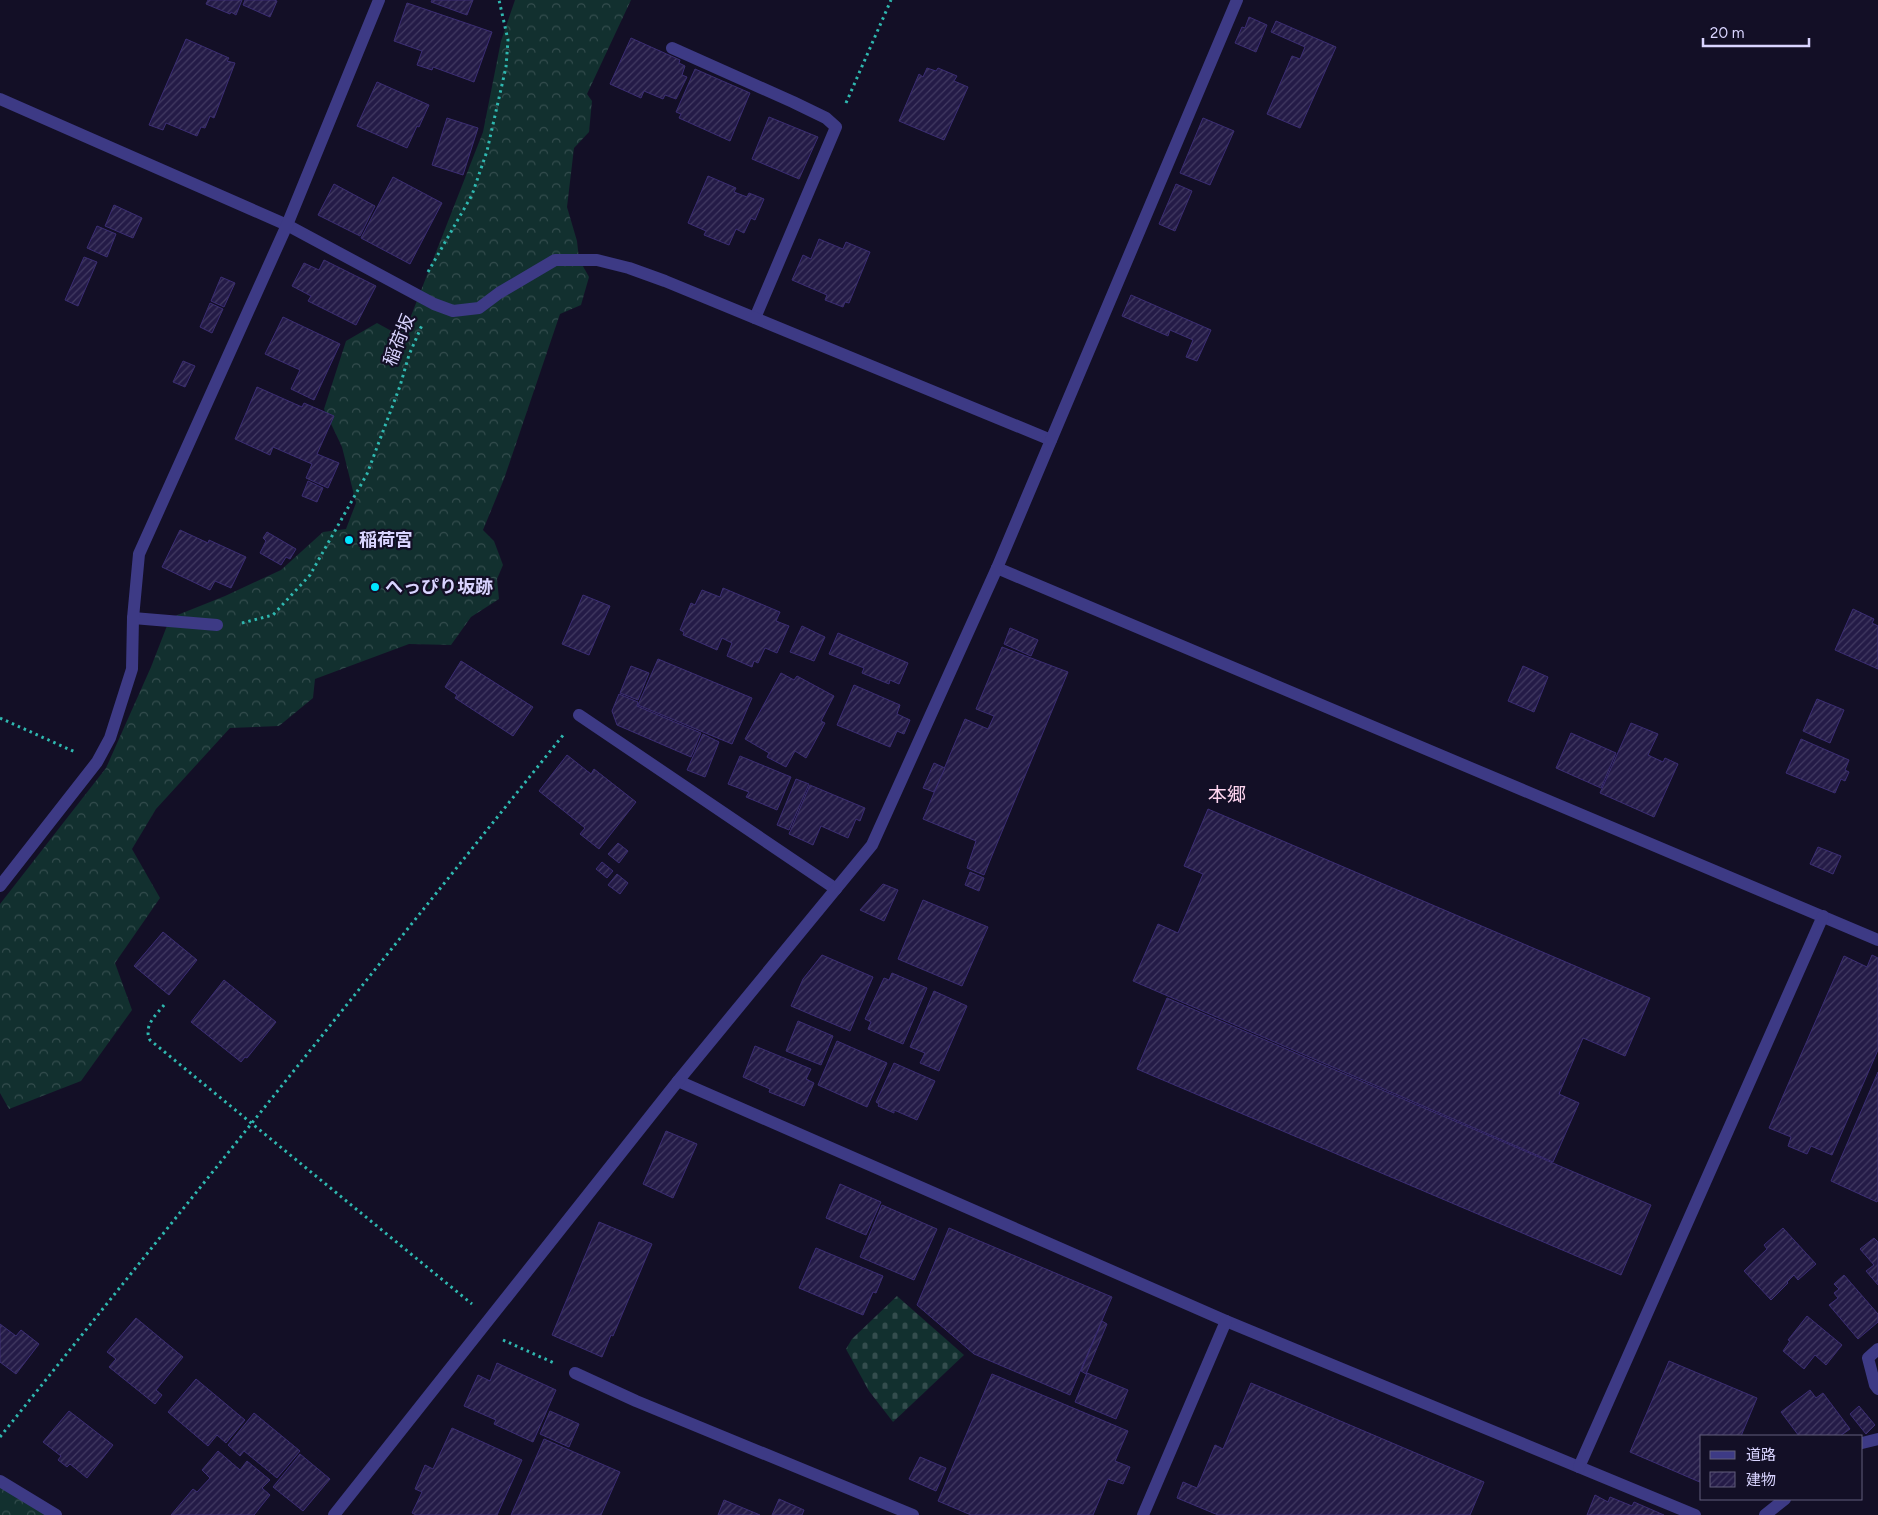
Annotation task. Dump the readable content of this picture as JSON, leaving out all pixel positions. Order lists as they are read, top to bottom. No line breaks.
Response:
{"streets":{"street":["稲荷坂"]},"districts":["本郷"],"places":["稲荷宮","へっぴり坂跡"],"legend":["道路","建物"],"scale_bar":"20 m"}
